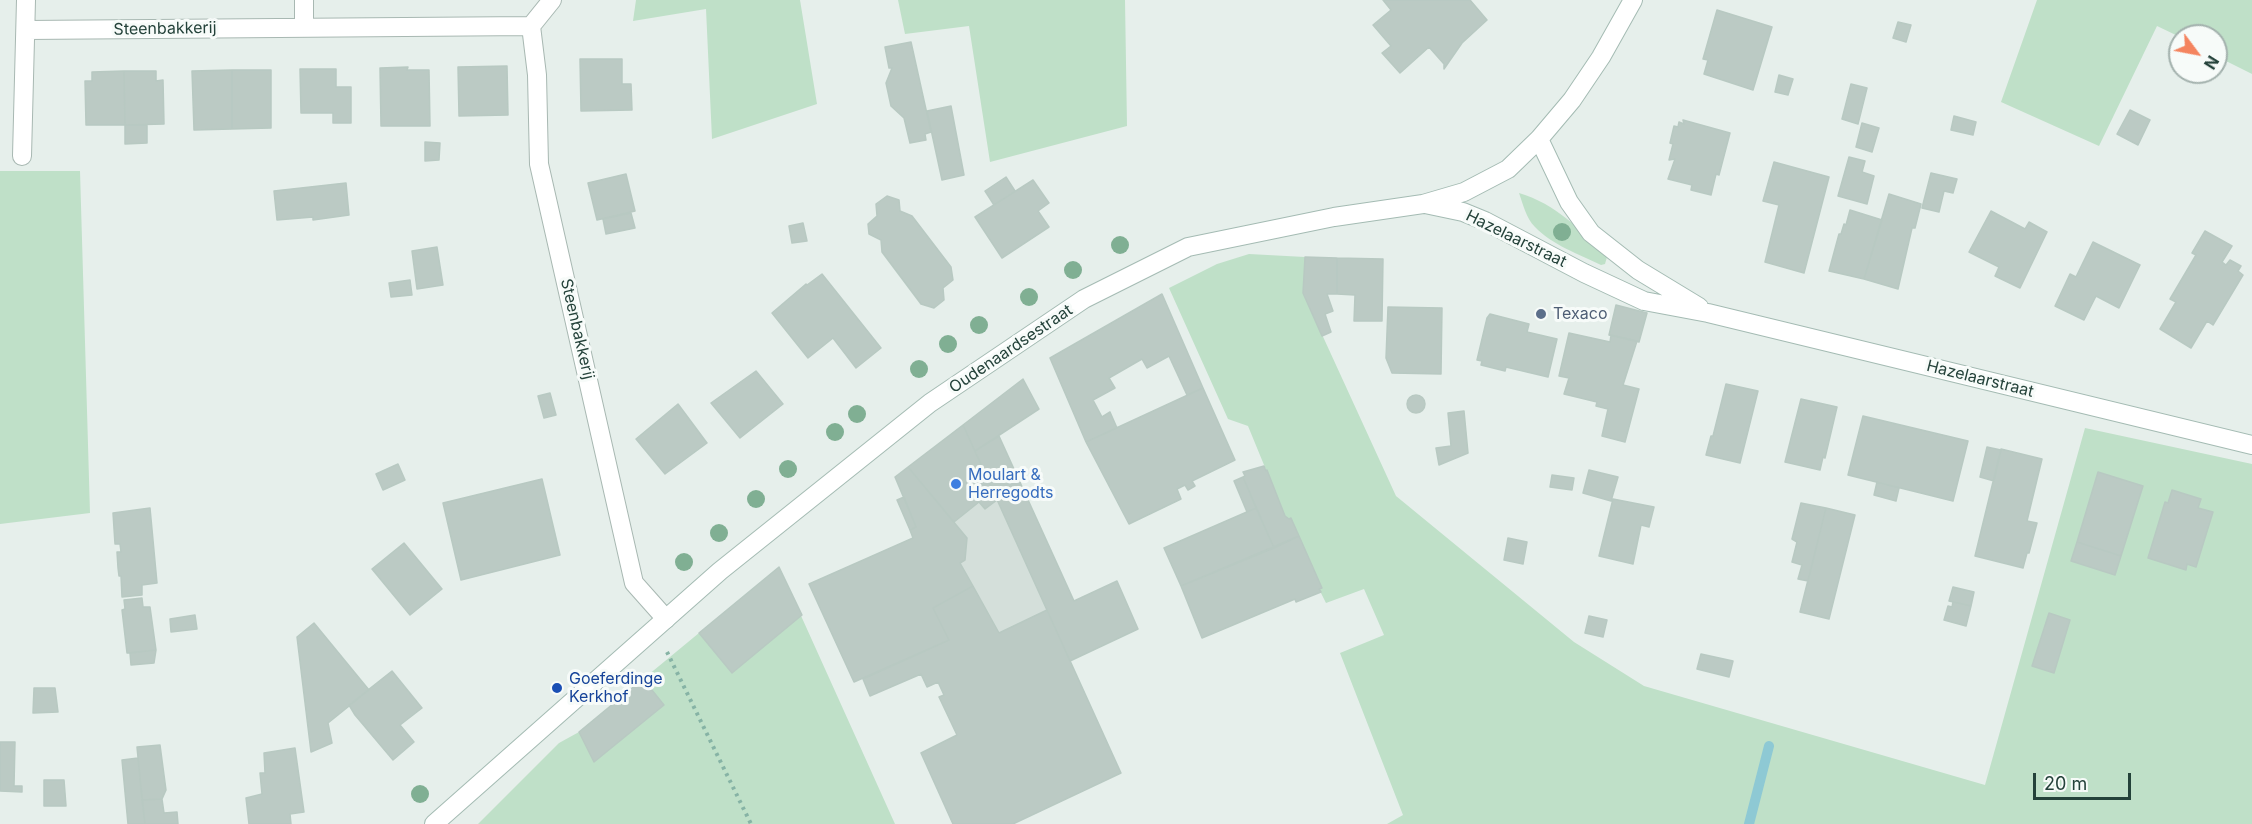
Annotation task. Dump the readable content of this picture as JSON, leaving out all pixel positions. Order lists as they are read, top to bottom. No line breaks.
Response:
{"streets":{"street":["Steenbakkerij","Hazelaarstraat","Oudenaardsestraat"]},"crossings":[["Steenbakkerij","Oudenaardsestraat"],["Hazelaarstraat","Oudenaardsestraat"]],"places":["Texaco","Moulart & Herregodts","Goeferdinge Kerkhof"],"scale_bar":"20 m","north":"bottom right"}
